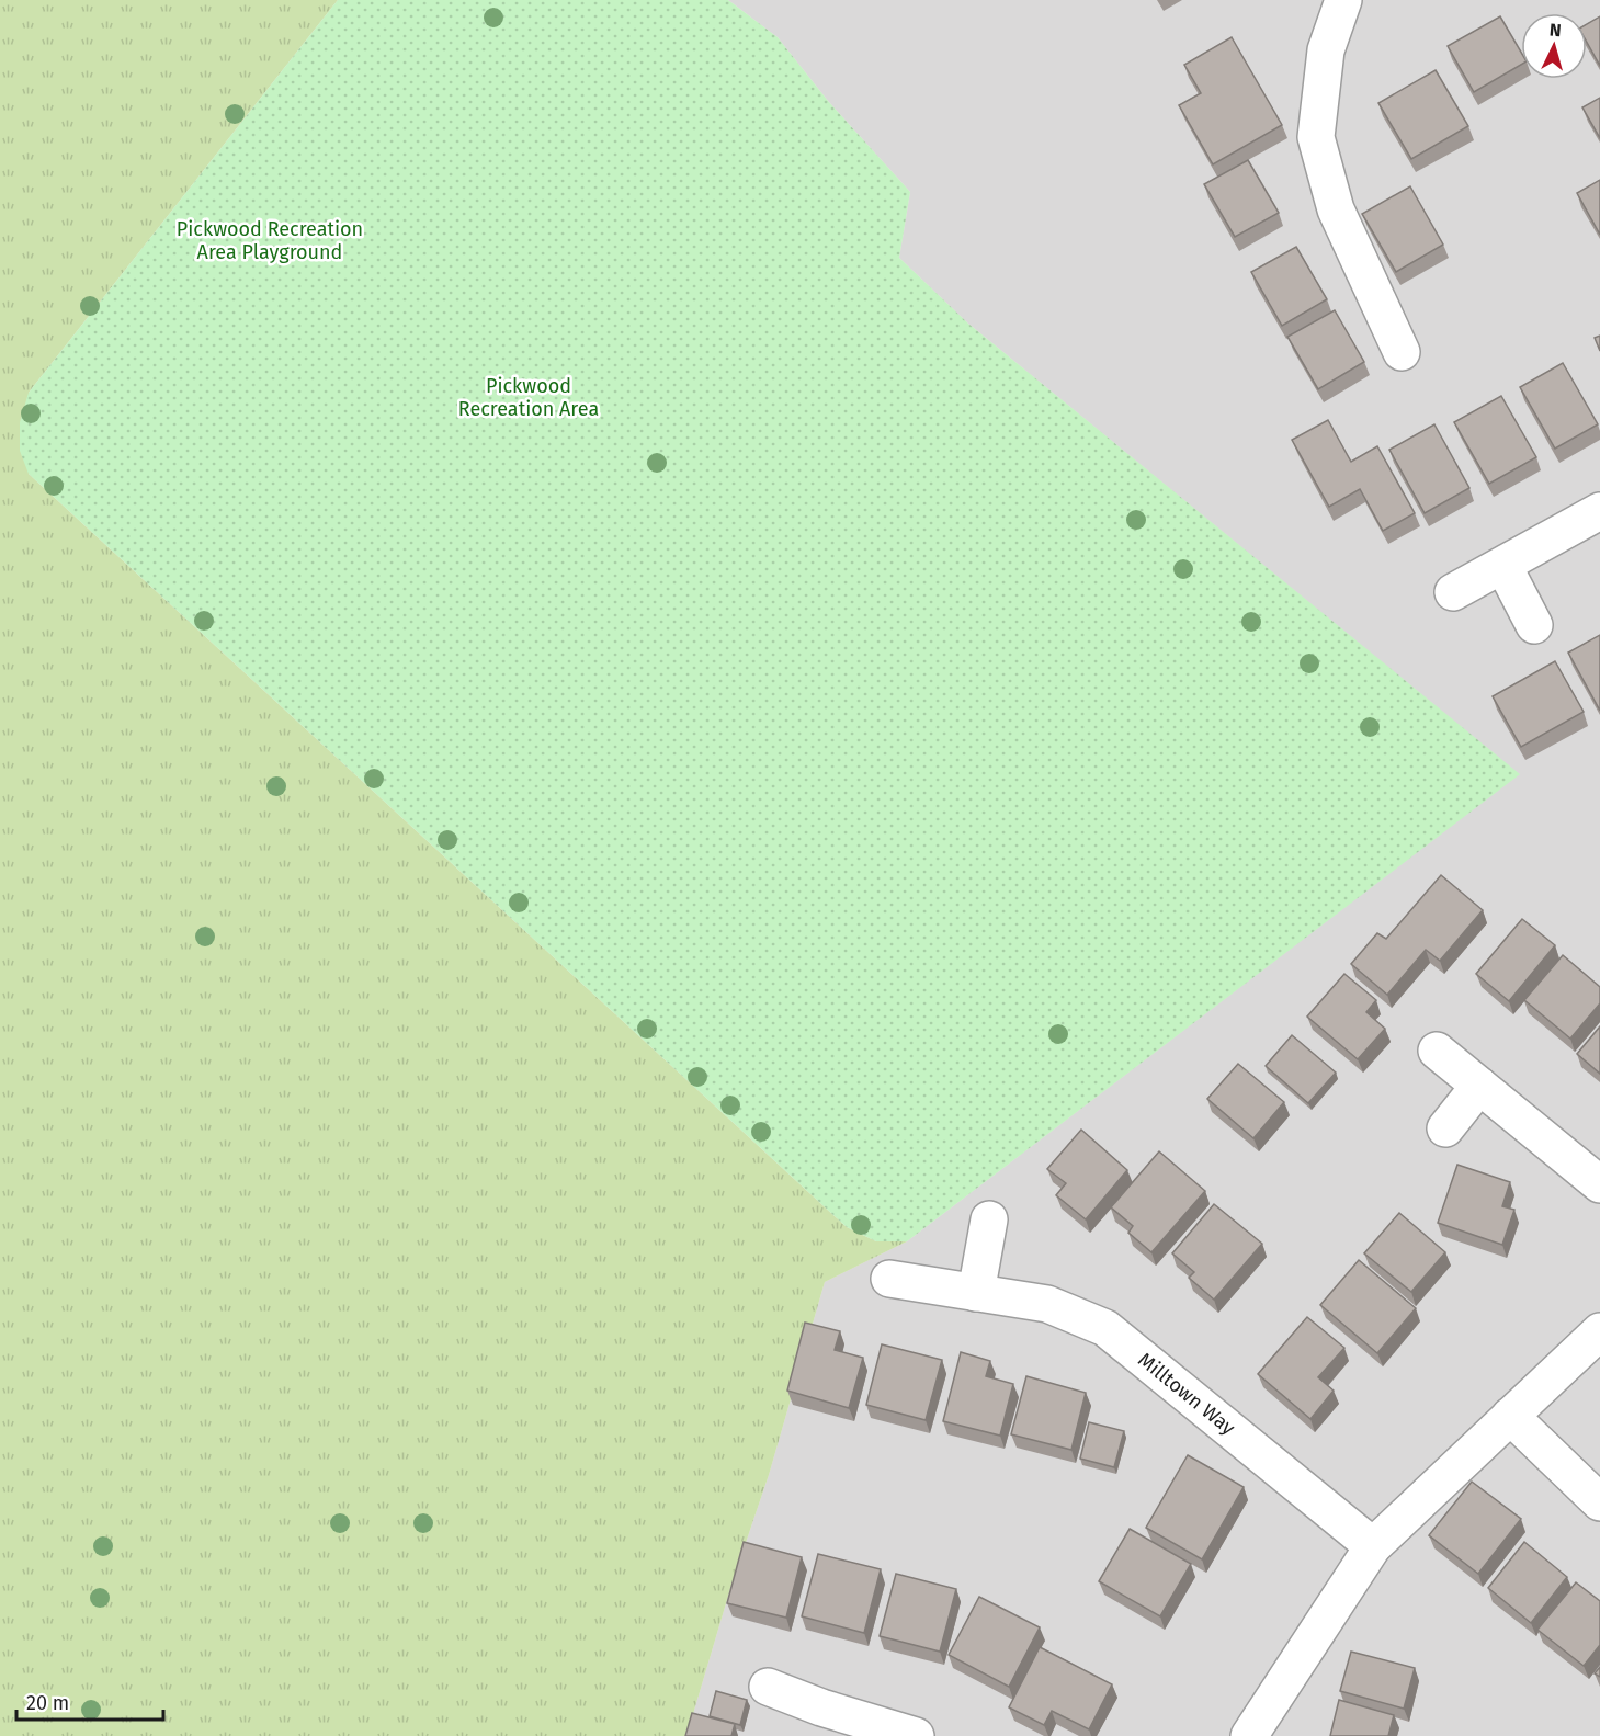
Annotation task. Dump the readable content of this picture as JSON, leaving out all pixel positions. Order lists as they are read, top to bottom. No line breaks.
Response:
{"streets":{"street":["Milltown Way"]},"parks":["Pickwood Recreation Area Playground","Pickwood Recreation Area"],"scale_bar":"20 m","north":"top"}
